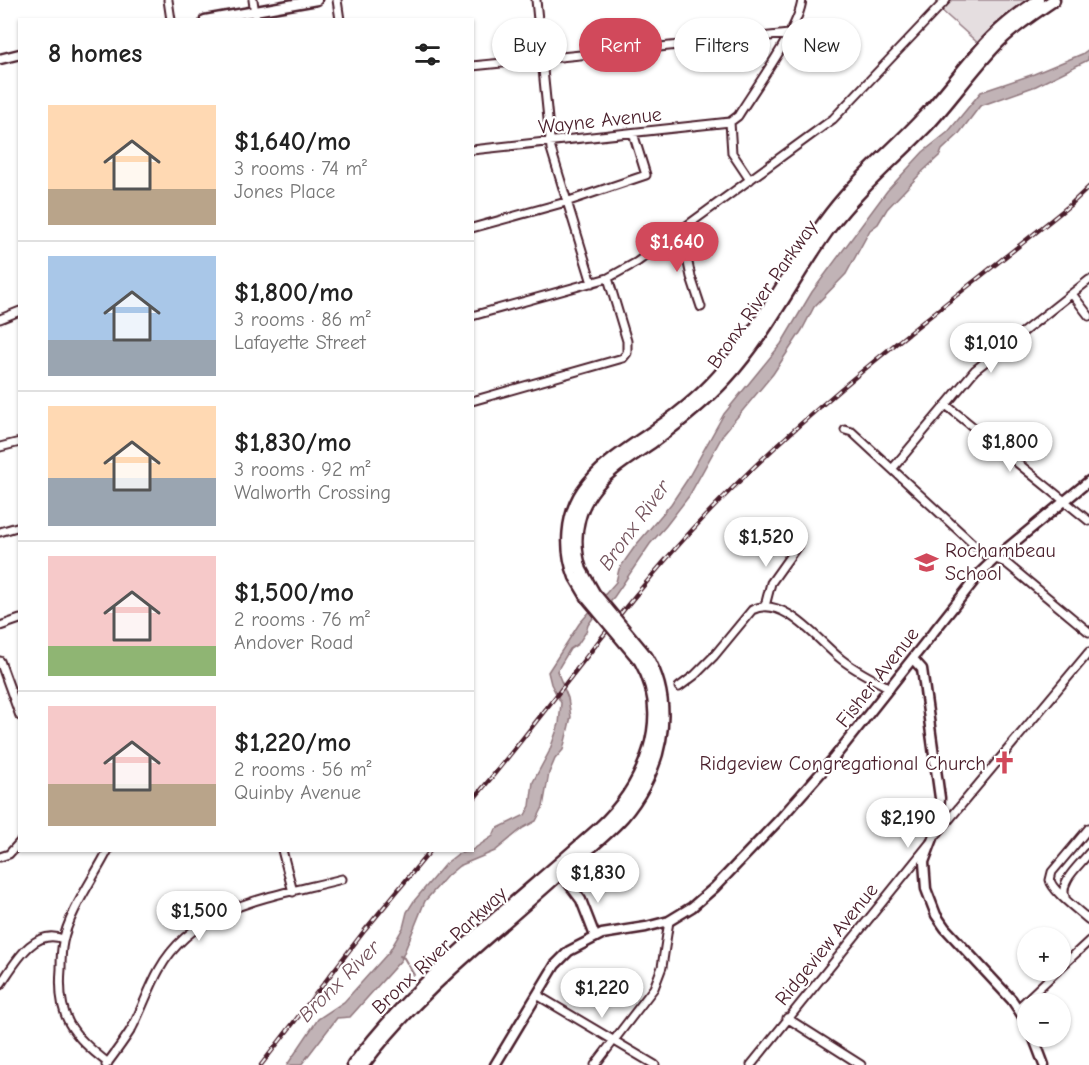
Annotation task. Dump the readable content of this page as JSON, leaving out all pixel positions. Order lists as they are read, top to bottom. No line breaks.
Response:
{"streets":{"highway":["Bronx River Parkway"],"street":["Wayne Avenue","Fisher Avenue","Ridgeview Avenue"]},"water":["Bronx River"],"places":{"school or university":["Rochambeau School"],"church":["Ridgeview Congregational Church"]},"page":{"chip":["Buy","Rent","Filters","New"],"heading":"8 homes","list":[{"name":"$1,640/mo","note":"3 rooms · 74 m² · Jones Place"},{"name":"$1,800/mo","note":"3 rooms · 86 m² · Lafayette Street"},{"name":"$1,830/mo","note":"3 rooms · 92 m² · Walworth Crossing"},{"name":"$1,500/mo","note":"2 rooms · 76 m² · Andover Road"},{"name":"$1,220/mo","note":"2 rooms · 56 m² · Quinby Avenue"}],"price":["$1,640","$1,010","$1,800","$1,520","$2,190","$1,830","$1,500","$1,220"],"map_buttons":["+","−"]}}
